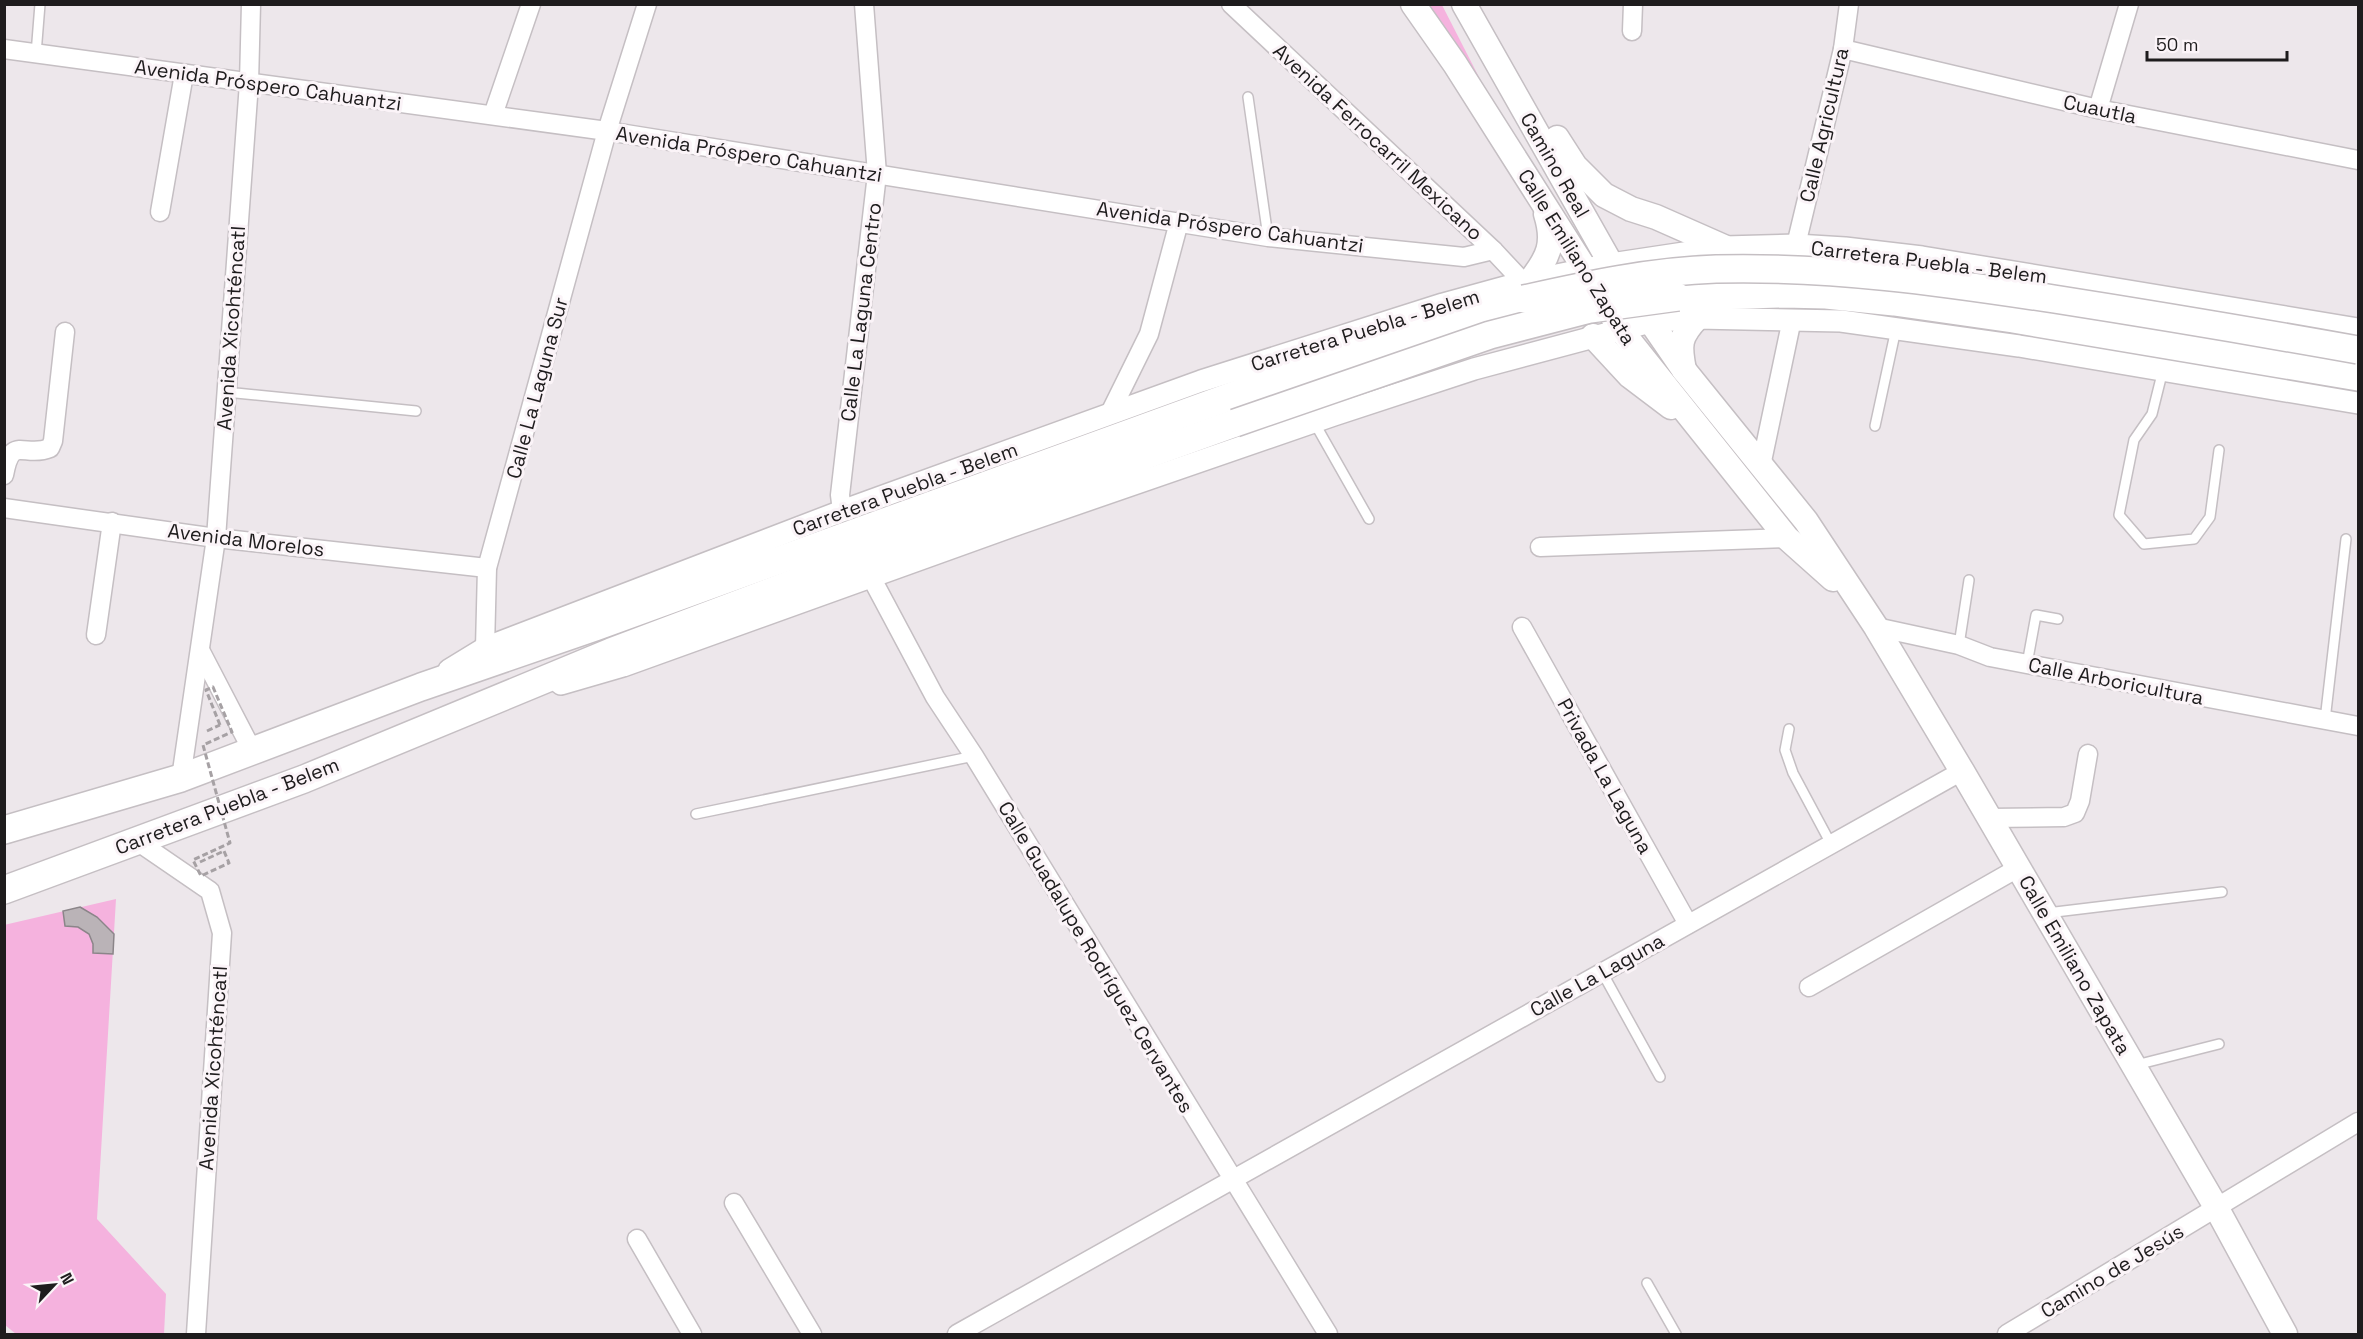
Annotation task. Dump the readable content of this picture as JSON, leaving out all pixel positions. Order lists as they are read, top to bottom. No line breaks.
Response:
{"streets":{"main road":["Camino Real","Calle Emiliano Zapata","Carretera Puebla - Belem"],"street":["Avenida Próspero Cahuantzi","Cuautla","Calle Agricultura","Avenida Ferrocarril Mexicano","Calle La Laguna Centro","Avenida Xicohténcatl","Calle La Laguna Sur","Avenida Morelos","Calle Arboricultura","Privada La Laguna","Calle Guadalupe Rodríguez Cervantes","Calle La Laguna","Camino de Jesús"]},"crossings":[["Avenida Próspero Cahuantzi","Avenida Ferrocarril Mexicano"],["Avenida Próspero Cahuantzi","Calle La Laguna Centro"],["Avenida Próspero Cahuantzi","Avenida Xicohténcatl"],["Avenida Próspero Cahuantzi","Calle La Laguna Sur"],["Cuautla","Calle Agricultura"],["Calle Agricultura","Carretera Puebla - Belem"],["Avenida Ferrocarril Mexicano","Carretera Puebla - Belem"],["Camino Real","Calle Emiliano Zapata"],["Camino Real","Carretera Puebla - Belem"],["Calle Emiliano Zapata","Carretera Puebla - Belem"],["Calle Emiliano Zapata","Calle Arboricultura"],["Calle Emiliano Zapata","Calle La Laguna"],["Calle Emiliano Zapata","Camino de Jesús"],["Carretera Puebla - Belem","Calle La Laguna Centro"],["Carretera Puebla - Belem","Avenida Xicohténcatl"],["Carretera Puebla - Belem","Calle La Laguna Sur"],["Carretera Puebla - Belem","Calle Guadalupe Rodríguez Cervantes"],["Avenida Xicohténcatl","Avenida Morelos"],["Calle La Laguna Sur","Avenida Morelos"],["Privada La Laguna","Calle La Laguna"],["Calle Guadalupe Rodríguez Cervantes","Calle La Laguna"]],"scale_bar":"50 m","north":"top right"}
